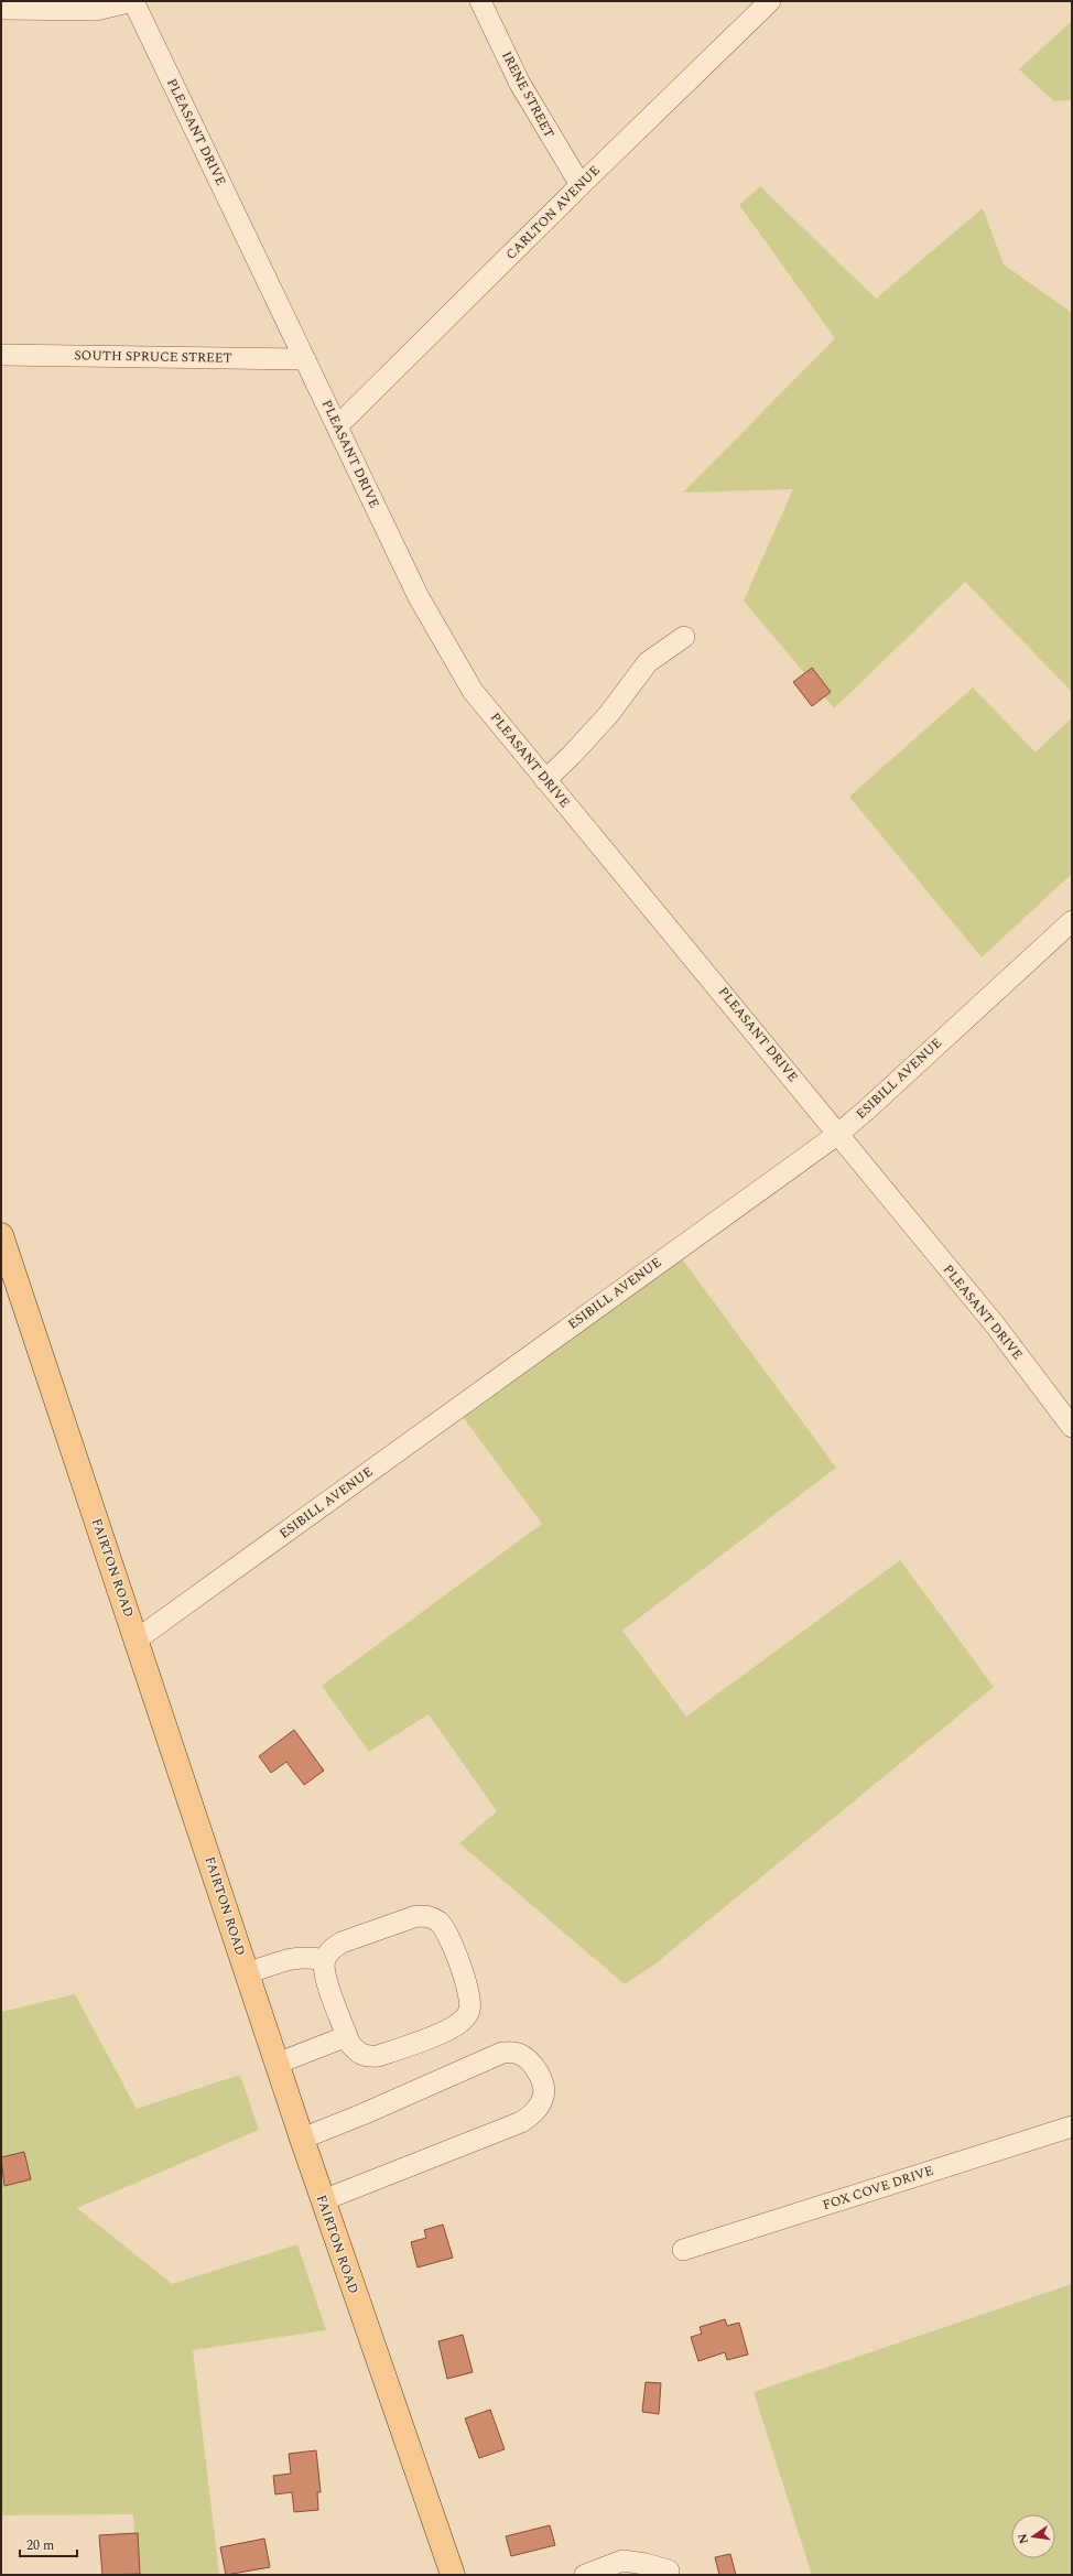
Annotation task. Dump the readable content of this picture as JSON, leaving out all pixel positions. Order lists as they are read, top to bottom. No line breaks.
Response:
{"streets":{"main road":["FAIRTON ROAD"],"street":["IRENE STREET","PLEASANT DRIVE","CARLTON AVENUE","SOUTH SPRUCE STREET","ESIBILL AVENUE","FOX COVE DRIVE"]},"crossings":[["IRENE STREET","CARLTON AVENUE"],["PLEASANT DRIVE","CARLTON AVENUE"],["PLEASANT DRIVE","SOUTH SPRUCE STREET"],["PLEASANT DRIVE","ESIBILL AVENUE"],["ESIBILL AVENUE","FAIRTON ROAD"]],"scale_bar":"20 m","north":"left"}
